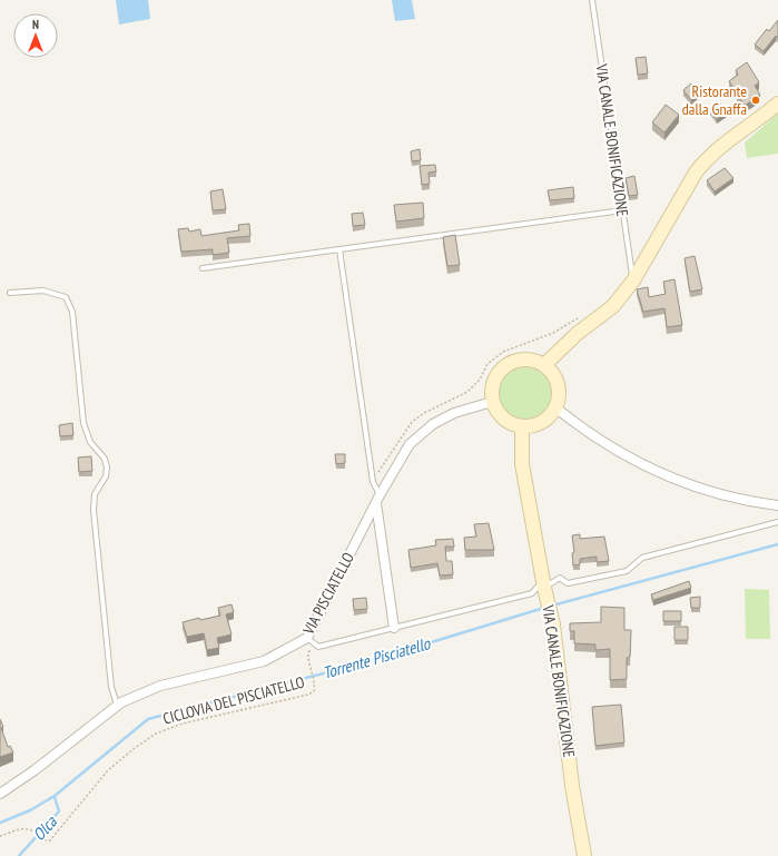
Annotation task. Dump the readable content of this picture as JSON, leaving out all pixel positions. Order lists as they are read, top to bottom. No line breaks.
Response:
{"streets":{"street":["VIA CANALE BONIFICAZIONE","VIA PISCIATELLO"],"path":["CICLOVIA DEL PISCIATELLO"]},"crossings":[["VIA CANALE BONIFICAZIONE","VIA PISCIATELLO"]],"water":["Torrente Pisciatello","Olca"],"places":["Ristorante dalla Gnaffa"],"north":"top"}
